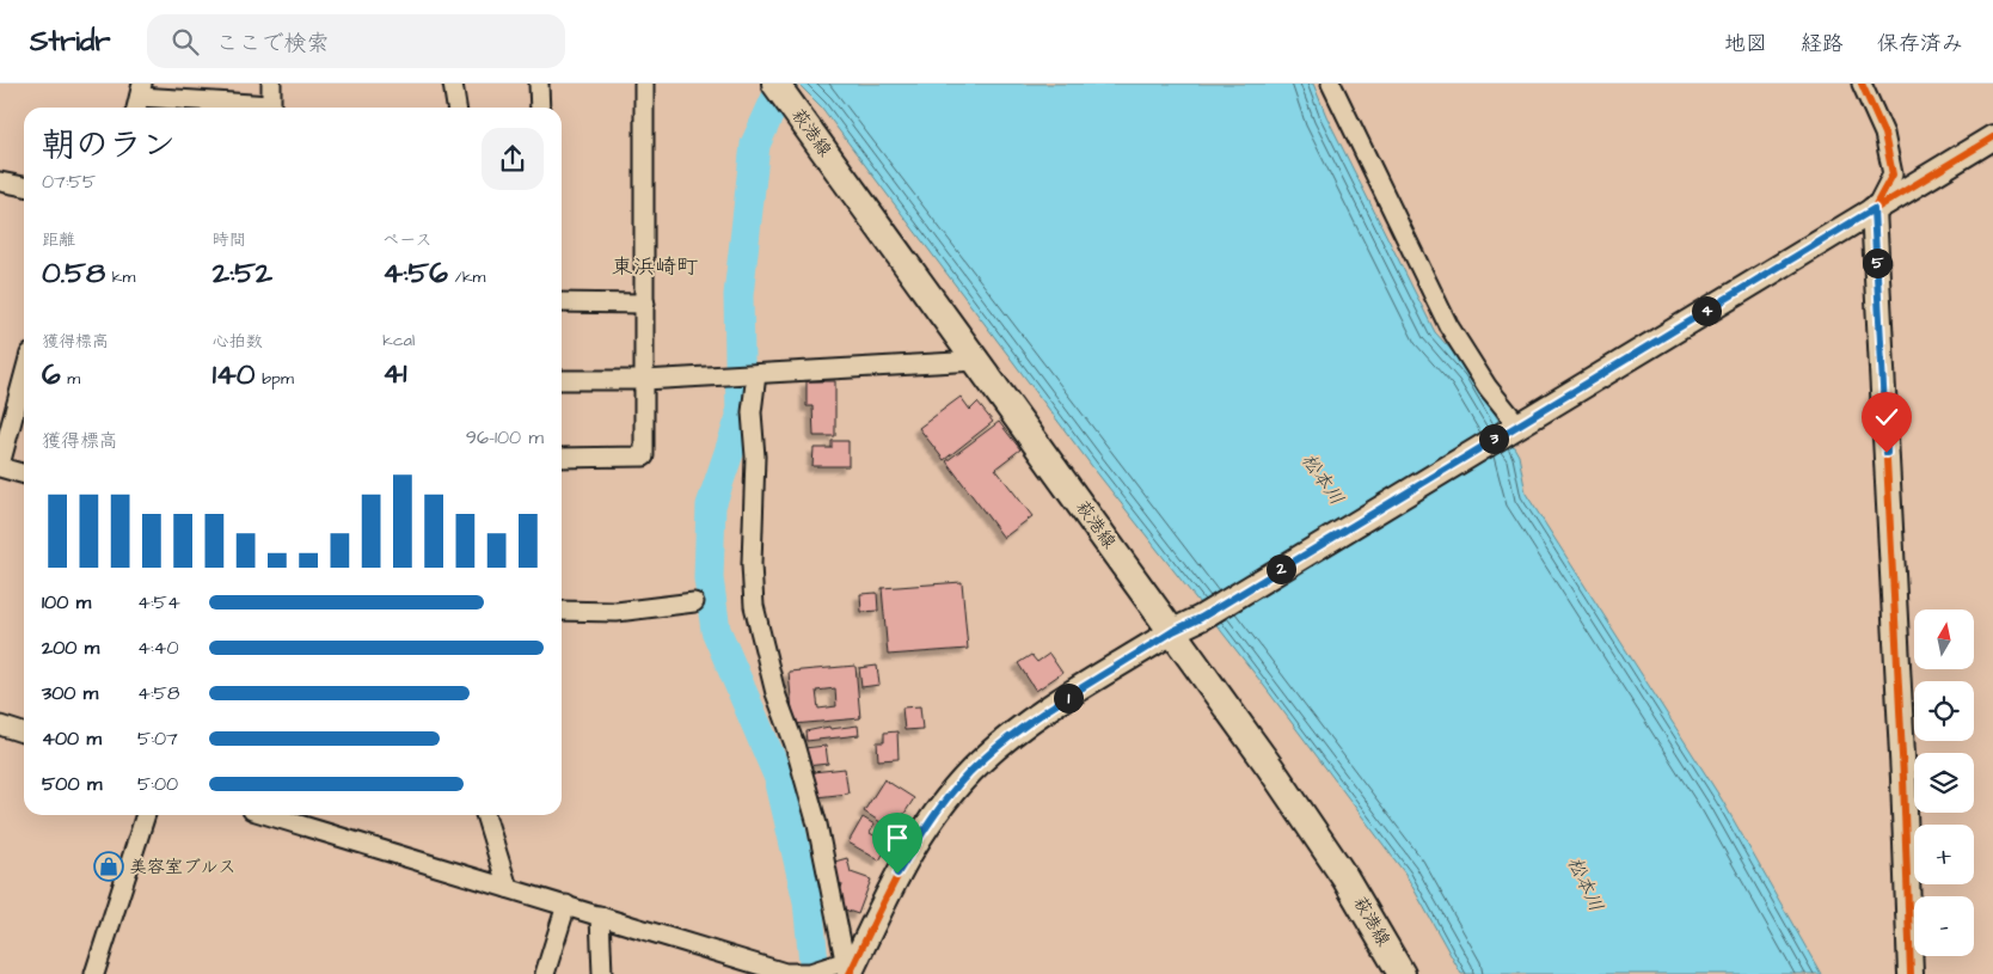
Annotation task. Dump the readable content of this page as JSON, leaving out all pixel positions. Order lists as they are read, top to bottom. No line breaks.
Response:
{"streets":{"main road":["萩港線"]},"districts":["東浜崎町"],"water":["松本川"],"places":{"shop":["美容室ブルス"]},"north":"top","page":{"header":"Stridr","search":"ここで検索","nav":["地図","経路","保存済み"],"heading":["朝のラン","07:55"],"stats":[["距離","0.58 km"],["時間","2:52"],["ペース","4:56 /km"],["獲得標高","6 m"],["心拍数","140 bpm"],["kcal","41"]],"pins":["5","4","3","2","1"],"chart":["獲得標高","96–100 m"],"list":[{"name":"100 m","note":"4:54"},{"name":"200 m","note":"4:40"},{"name":"300 m","note":"4:58"},{"name":"400 m","note":"5:07"},{"name":"500 m","note":"5:00"}],"map_buttons":["+","−"]}}
